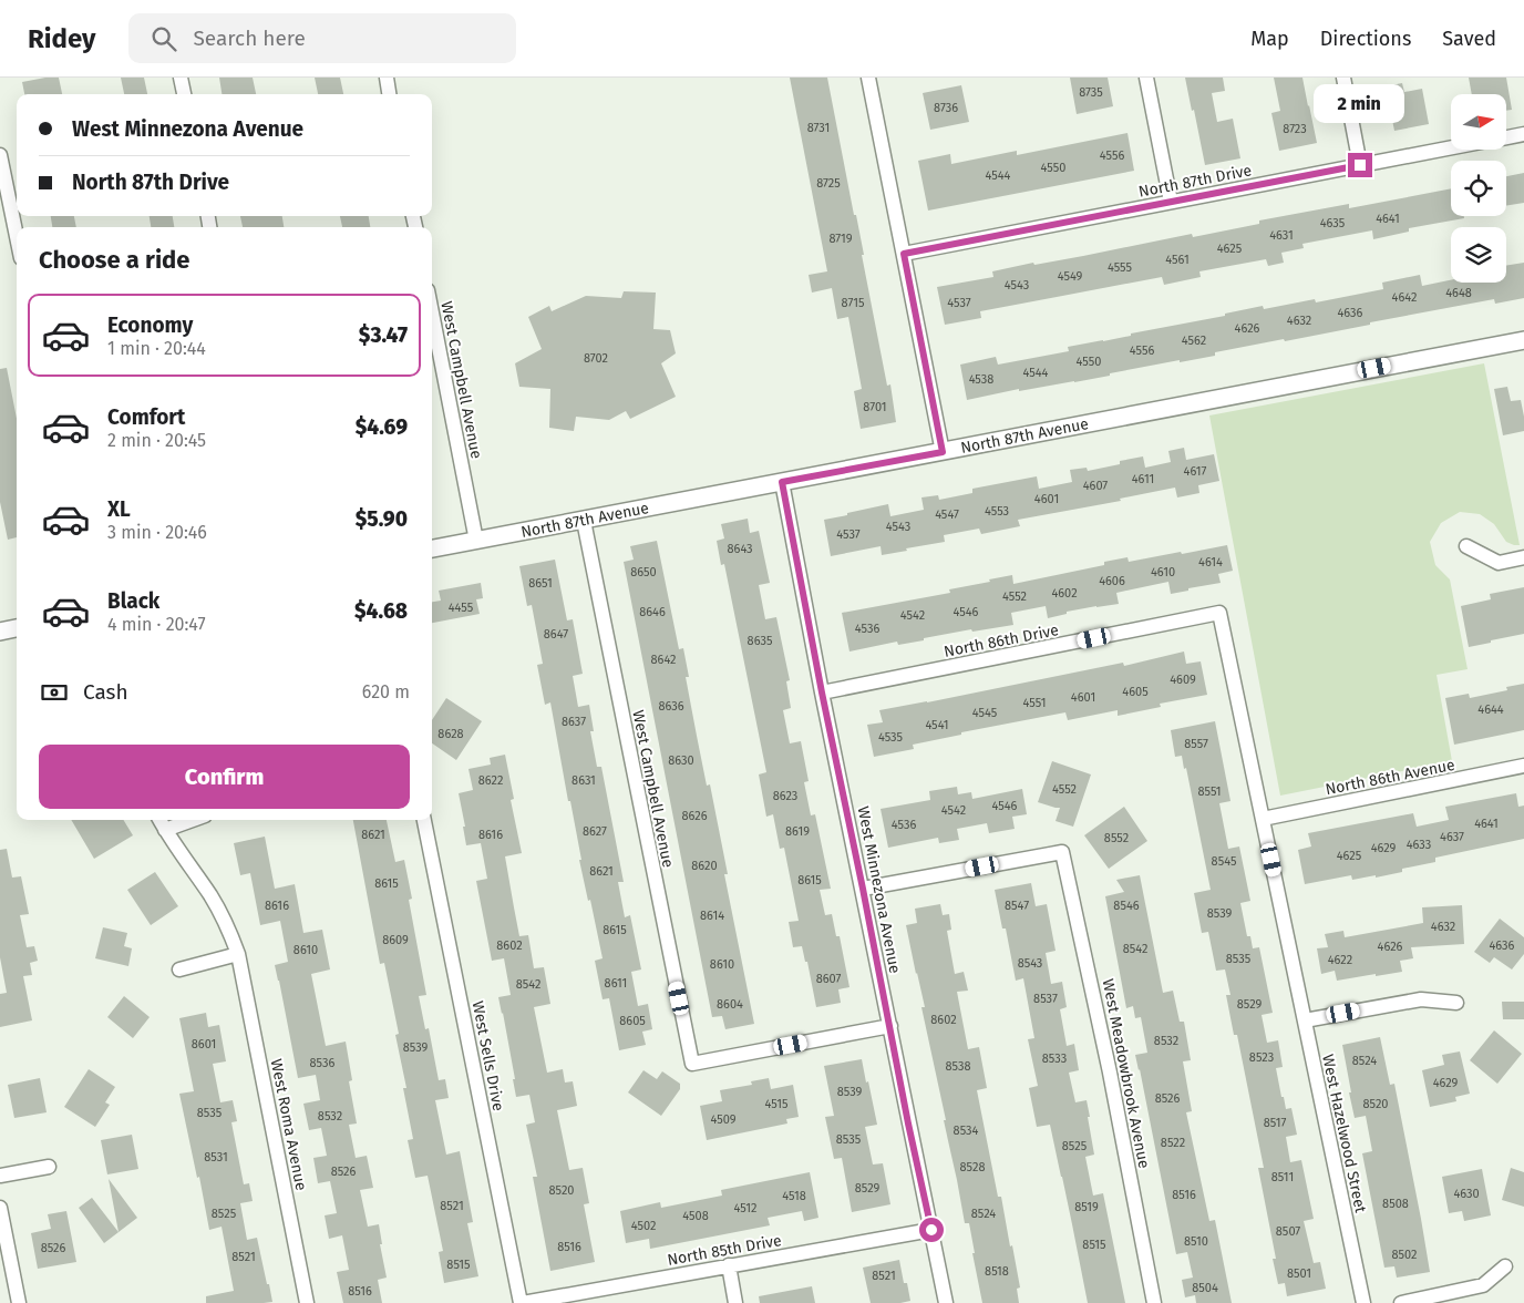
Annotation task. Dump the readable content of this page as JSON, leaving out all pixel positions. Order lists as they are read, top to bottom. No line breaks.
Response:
{"streets":{"street":["North 87th Drive","West Campbell Avenue","North 87th Avenue","North 86th Drive","North 86th Avenue","West Minnezona Avenue","West Sells Drive","West Meadowbrook Avenue","West Roma Avenue","West Hazelwood Street","North 85th Drive"]},"crossings":[["West Campbell Avenue","North 87th Avenue"],["West Campbell Avenue","West Minnezona Avenue"],["North 87th Avenue","West Minnezona Avenue"],["North 86th Drive","West Minnezona Avenue"],["North 86th Drive","West Hazelwood Street"],["North 86th Avenue","West Hazelwood Street"],["West Minnezona Avenue","West Meadowbrook Avenue"],["West Minnezona Avenue","North 85th Drive"],["West Sells Drive","North 85th Drive"]],"house_numbers":["8735","8736","8731","8723","4556","4550","4544","8725","4641","4635","4631","8719","4625","4561","4555","4549","4543","4648","4642","8715","4537","4636","4632","4626","4562","4556","8702","4550","4544","4538","8701","4617","4611","4607","4601","4553","4547","4543","4537","8643","4614","8650","4610","4606","8651","4602","4552","4455","8646","4546","4542","4536","8647","8635","8642","4609","4605","4601","4551","8636","4644","4545","8637","4541","8628","4535","8557","8630","8622","8631","4552","8551","8623","4546","4542","8626","4641","4536","8627","8619","8621","8616","4637","8552","4633","4629","4625","8545","8620","8621","8615","8615","8616","8547","8546","8539","8614","4632","8615","8609","8602","4636","4626","8542","8610","8535","4622","8543","8610","8607","8611","8542","8537","8604","8529","8602","8605","8532","8601","8539","8523","8533","8524","8536","8538","4629","8539","8526","4515","8520","8535","8532","4509","8517","8534","8535","8522","8525","8531","8528","8526","8511","8529","8520","4630","8516","4518","8508","8521","8519","4512","8525","8524","4508","4502","8507","8510","8515","8516","8526","8502","8521","8515","8518","8501","8521","8504","8516"],"north":"right","page":{"header":"Ridey","search":"Search here","nav":["Map","Directions","Saved"],"bubble":"2 min","banner":["West Minnezona Avenue","North 87th Drive"],"heading":"Choose a ride","list":[{"name":"Economy","note":"1 min · 20:44","value":"$3.47"},{"name":"Comfort","note":"2 min · 20:45","value":"$4.69"},{"name":"XL","note":"3 min · 20:46","value":"$5.90"},{"name":"Black","note":"4 min · 20:47","value":"$4.68"}],"pay":["Cash","620 m"],"buttons":"Confirm"}}
